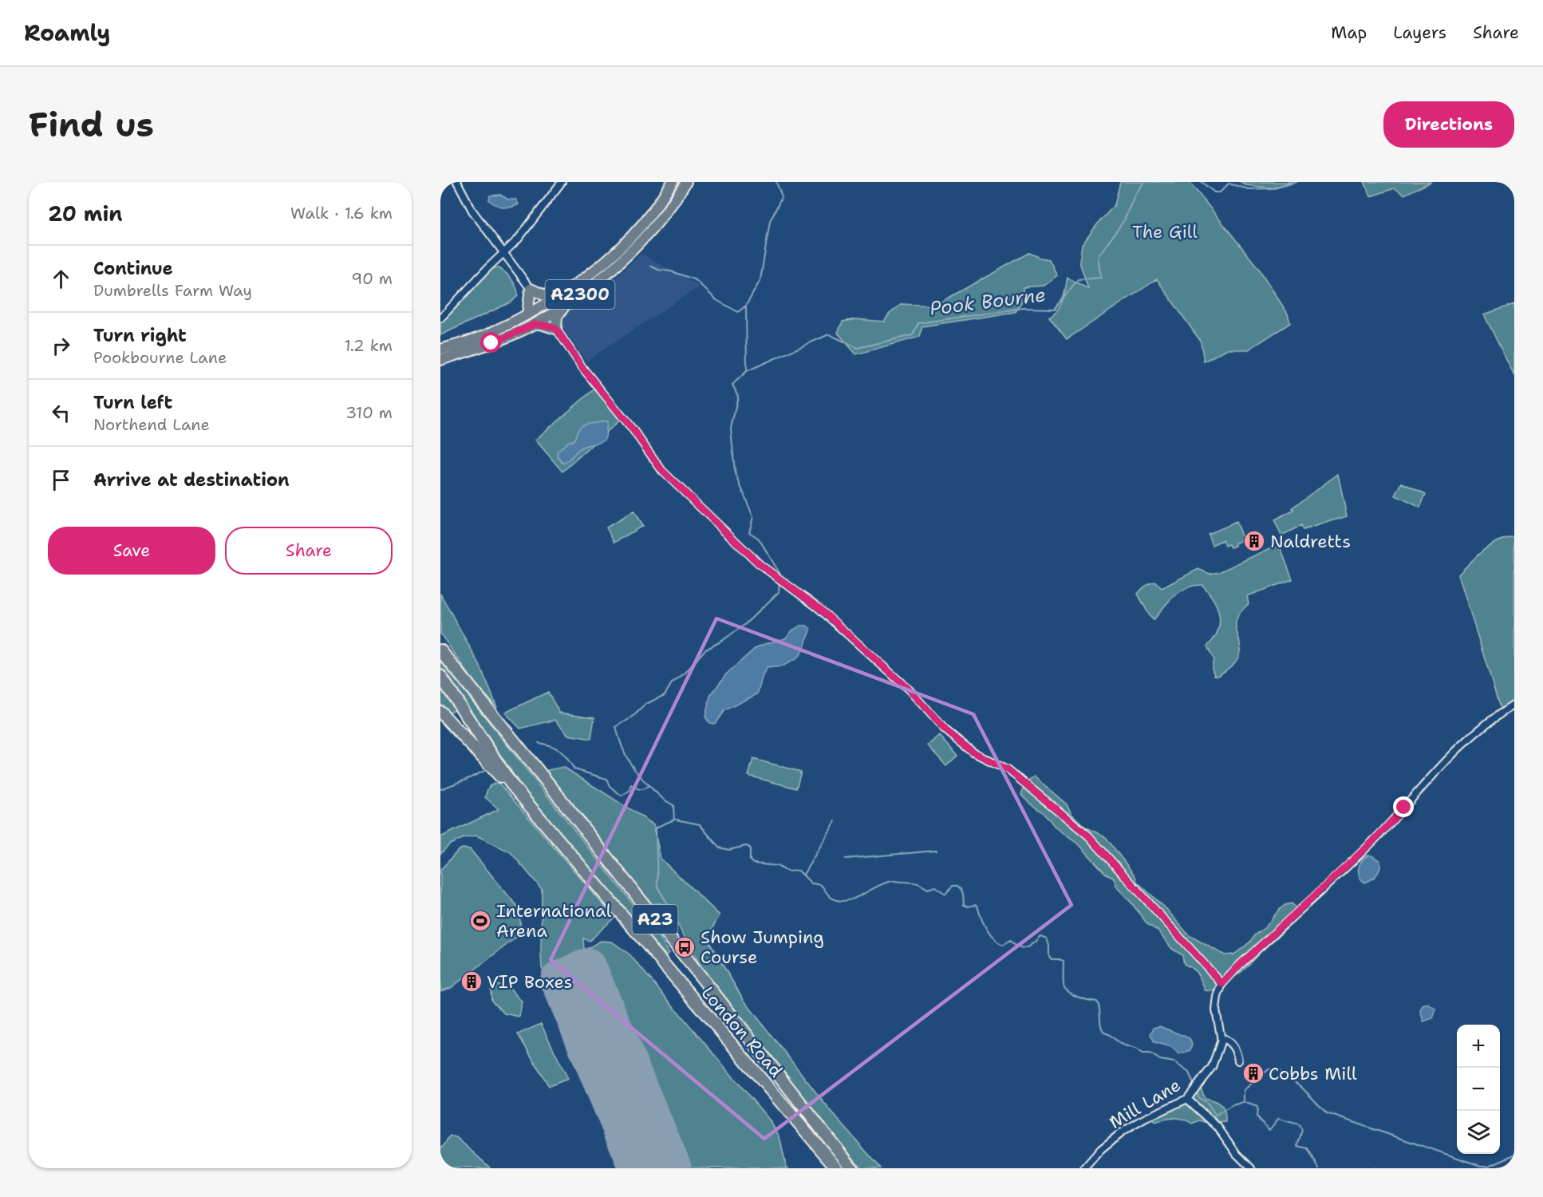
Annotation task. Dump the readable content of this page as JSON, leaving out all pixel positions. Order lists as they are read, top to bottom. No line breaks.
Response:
{"streets":{"highway":["A23","London Road"],"main road":["A2300"],"street":["Mill Lane"]},"crossings":[["A23","London Road"]],"water":["Pook Bourne"],"parks":["The Gill"],"places":{"building":["Naldretts","VIP Boxes","Cobbs Mill"],"sports":["International Arena"],"bus stop":["Show Jumping Course"]},"page":{"header":"Roamly","nav":["Map","Layers","Share"],"buttons":["Directions",["Save","Share"]],"title":"Find us","heading":["20 min","Walk · 1.6 km"],"list":[["Continue","Dumbrells Farm Way","90 m"],["Turn right","Pookbourne Lane","1.2 km"],["Turn left","Northend Lane","310 m"],"Arrive at destination"],"map_buttons":["+","−"]}}
